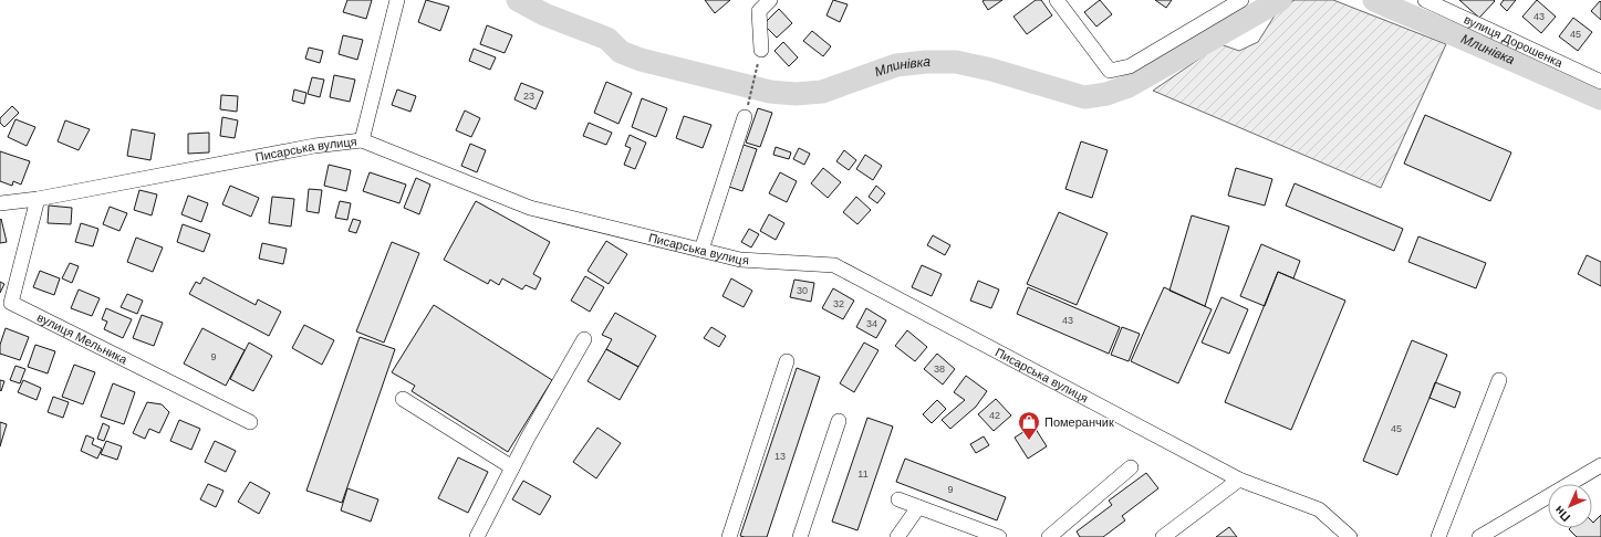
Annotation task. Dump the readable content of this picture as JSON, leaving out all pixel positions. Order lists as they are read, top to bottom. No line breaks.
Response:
{"streets":{"street":["вулиця Дорошенка","Писарська вулиця","вулиця Мельника"]},"crossings":[["Писарська вулиця","вулиця Мельника"]],"water":["Млинівка"],"places":{"shop":["Померанчик"]},"house_numbers":["43","45","23","30","32","43","34","9","38","42","45","13","11","9"],"north":"bottom left"}
